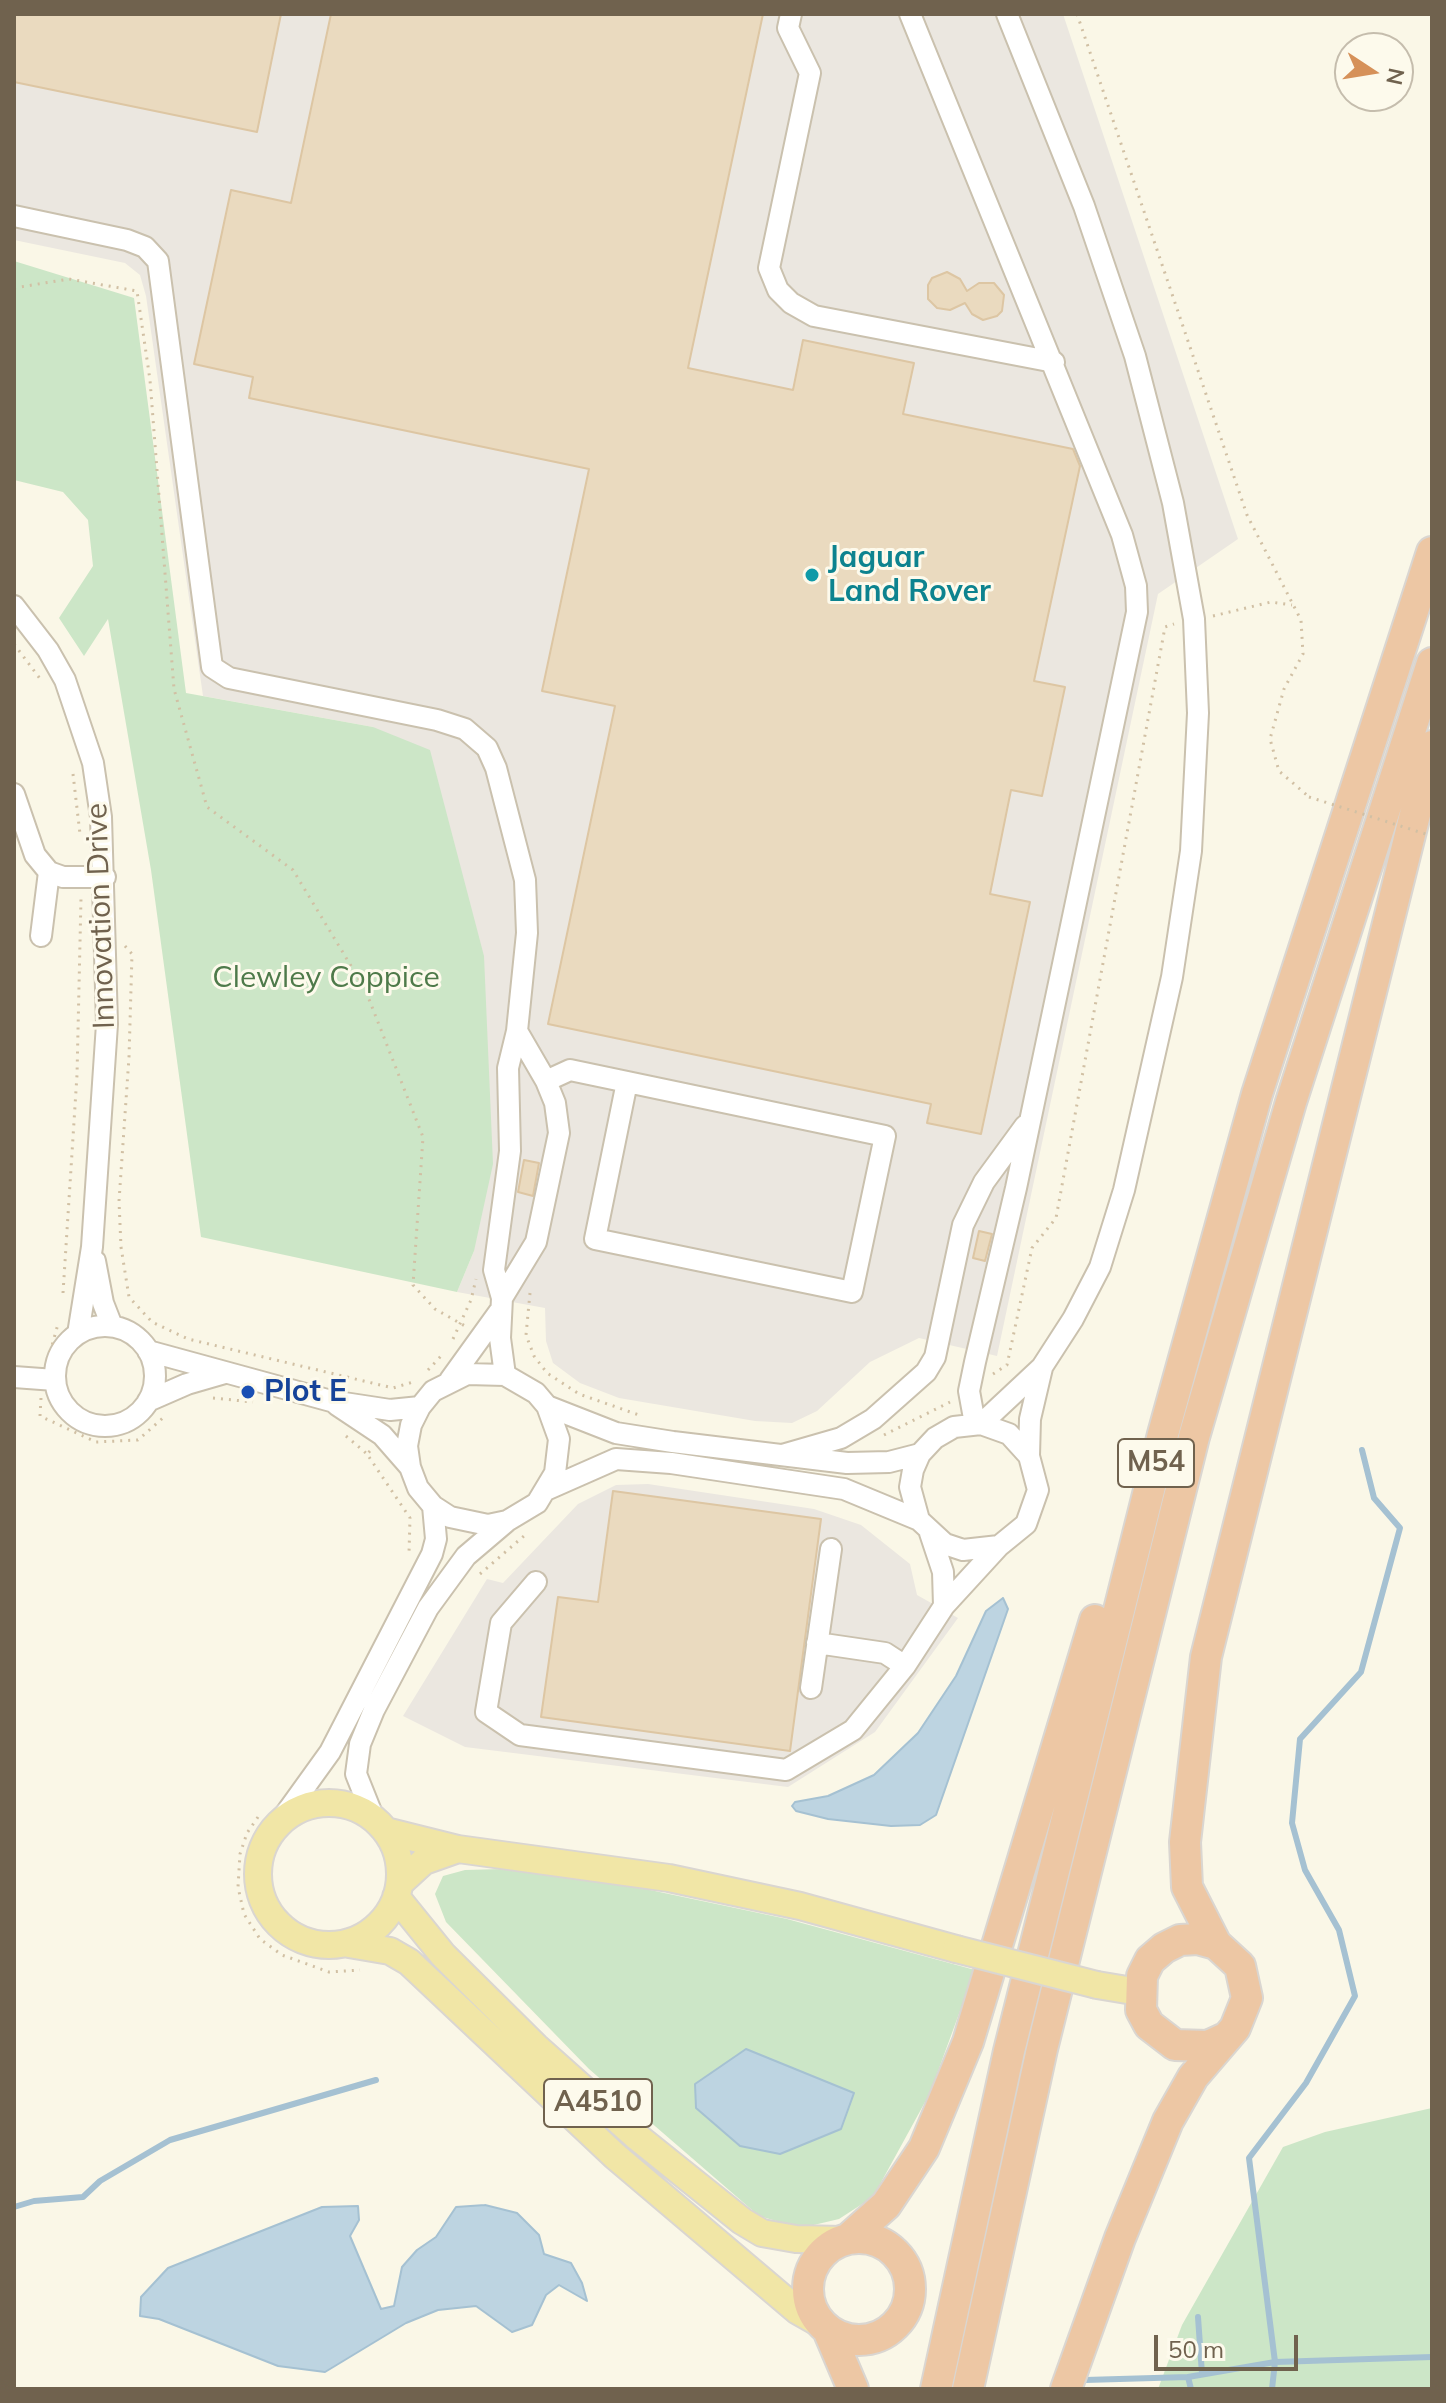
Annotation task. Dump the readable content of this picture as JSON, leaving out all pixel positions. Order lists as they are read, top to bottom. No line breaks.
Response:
{"streets":{"highway":["M54","A4510"],"street":["Innovation Drive"]},"parks":["Clewley Coppice"],"places":["Jaguar Land Rover","Plot E"],"scale_bar":"50 m","north":"right"}
